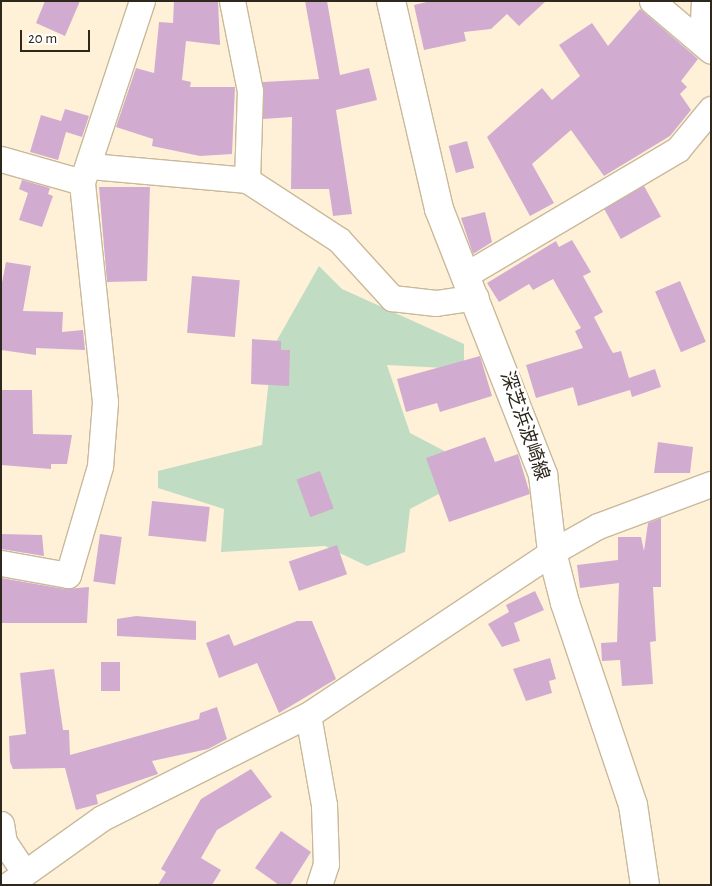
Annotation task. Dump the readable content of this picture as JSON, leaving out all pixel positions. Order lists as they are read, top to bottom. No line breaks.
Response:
{"streets":{"main road":["深芝浜波崎線"]},"scale_bar":"20 m"}
